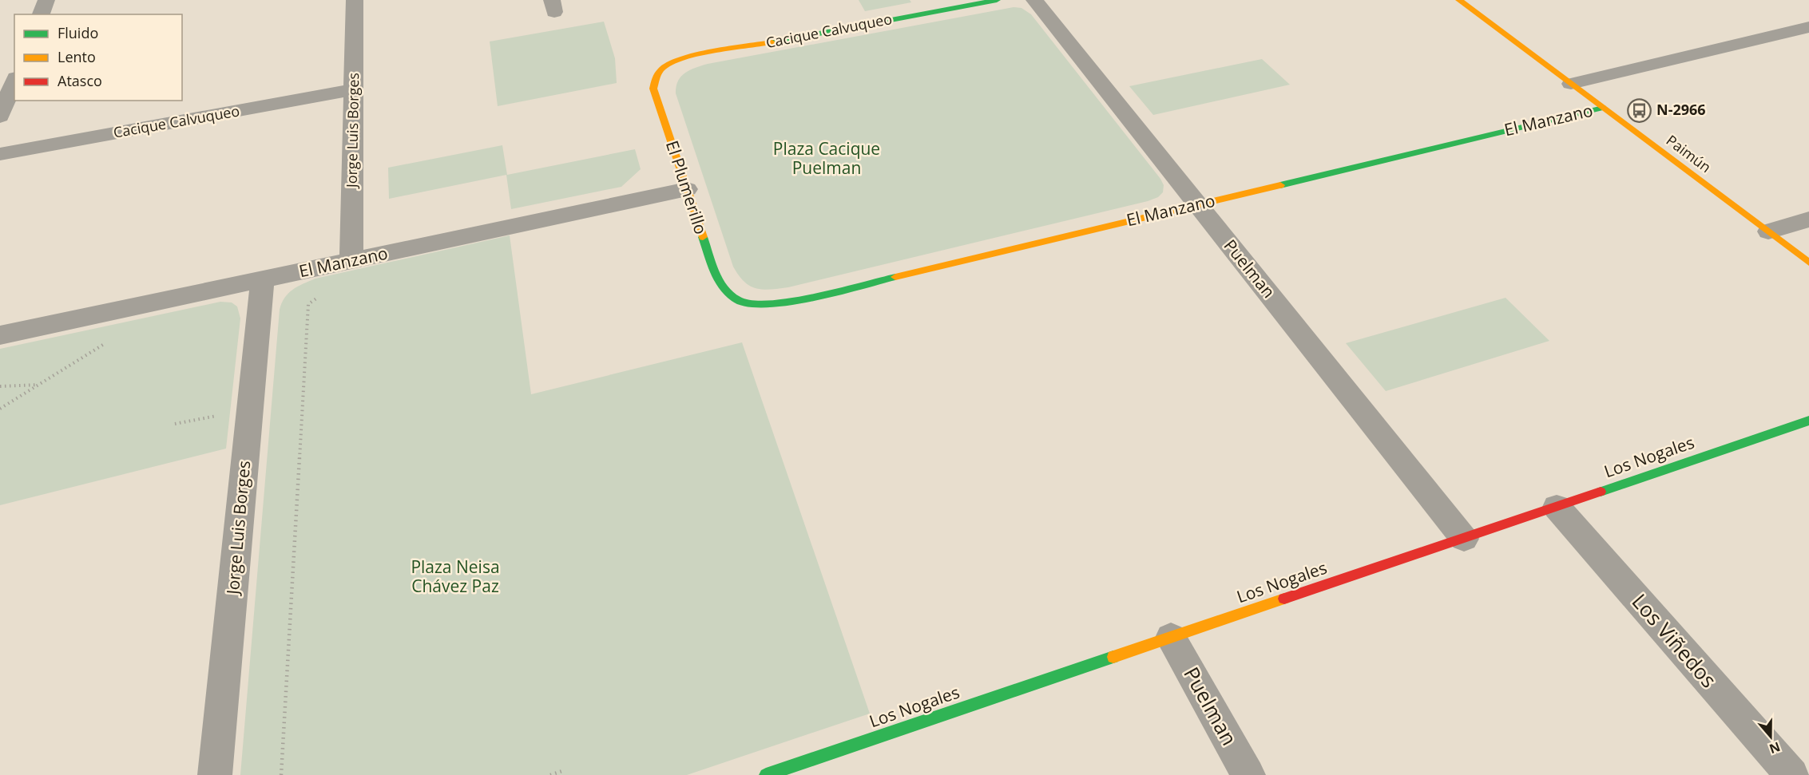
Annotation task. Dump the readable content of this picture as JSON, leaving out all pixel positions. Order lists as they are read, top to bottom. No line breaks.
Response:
{"streets":{"street":["Cacique Calvuqueo","El Manzano","Jorge Luis Borges","Paimún","El Plumerillo","Puelman","Los Nogales","Los Viñedos"]},"crossings":[["Cacique Calvuqueo","Jorge Luis Borges"],["Cacique Calvuqueo","El Plumerillo"],["El Manzano","Jorge Luis Borges"],["El Manzano","Paimún"],["El Manzano","El Plumerillo"],["El Manzano","Puelman"],["Puelman","Los Nogales"],["Los Nogales","Los Viñedos"]],"parks":["Plaza Cacique Puelman","Plaza Neisa Chávez Paz"],"places":{"bus stop":["N-2966"]},"legend":["Fluido","Lento","Atasco"],"north":"bottom"}
